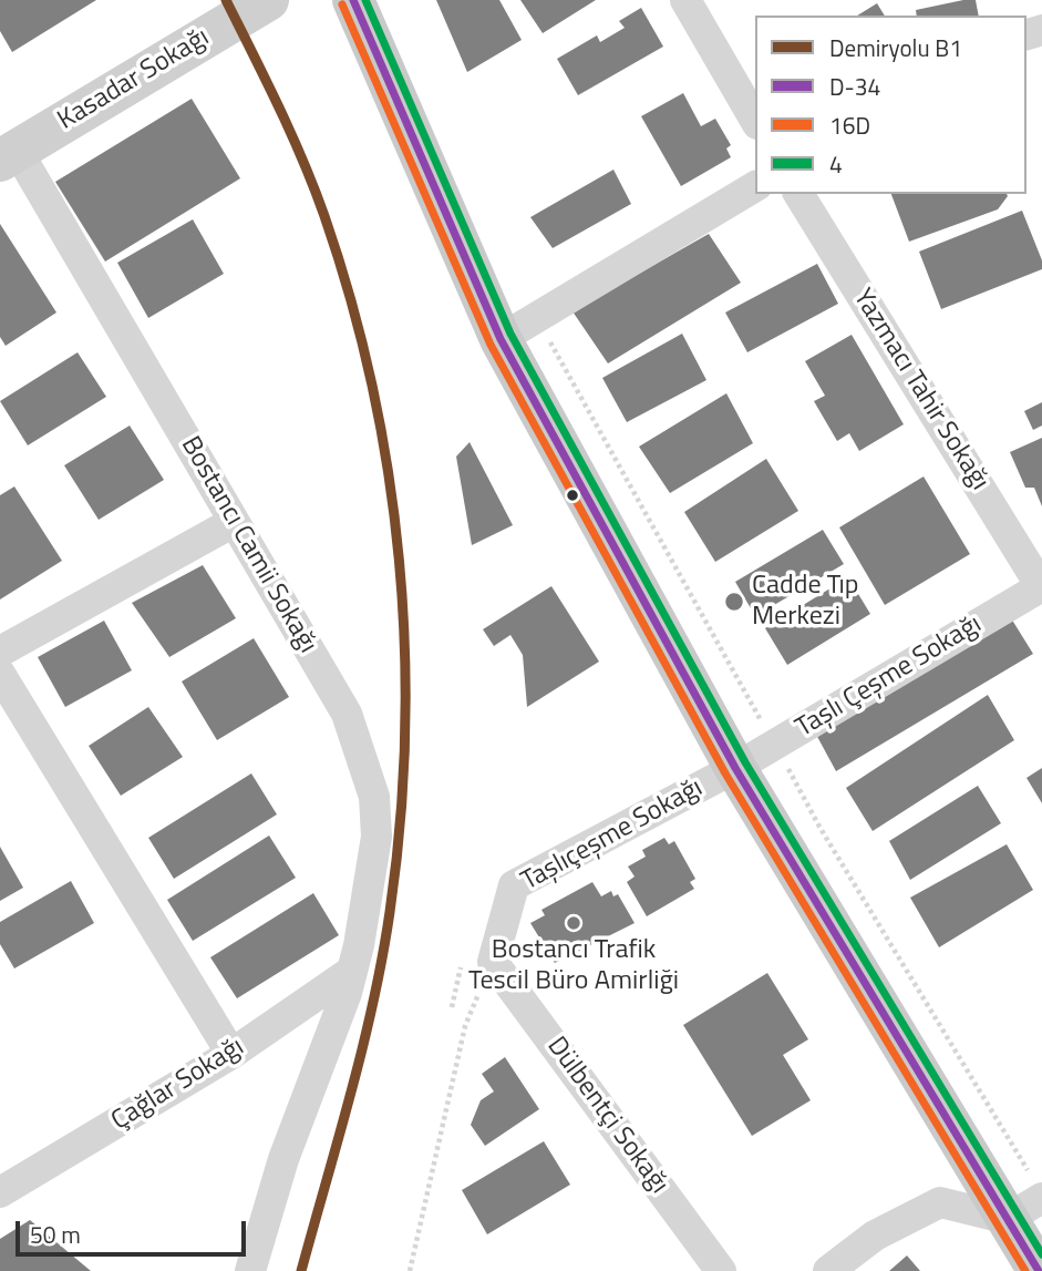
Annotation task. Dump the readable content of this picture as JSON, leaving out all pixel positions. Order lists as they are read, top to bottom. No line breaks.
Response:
{"streets":{"main road":["Kasadar Sokağı"],"street":["Yazmacı Tahir Sokağı","Bostancı Camii Sokağı","Taşlı Çeşme Sokağı","Taşlıçeşme Sokağı","Çağlar Sokağı","Dülbentçi Sokağı"]},"crossings":[["Kasadar Sokağı","Bostancı Camii Sokağı"],["Yazmacı Tahir Sokağı","Taşlı Çeşme Sokağı"],["Bostancı Camii Sokağı","Çağlar Sokağı"],["Taşlı Çeşme Sokağı","Taşlıçeşme Sokağı"],["Taşlıçeşme Sokağı","Dülbentçi Sokağı"]],"places":["Cadde Tıp Merkezi","Bostancı Trafik Tescil Büro Amirliği"],"lines":["rail line B1","transit line D-34","transit line 4","transit line 16D"],"legend":["Demiryolu B1","D-34","16D","4"],"scale_bar":"50 m"}
